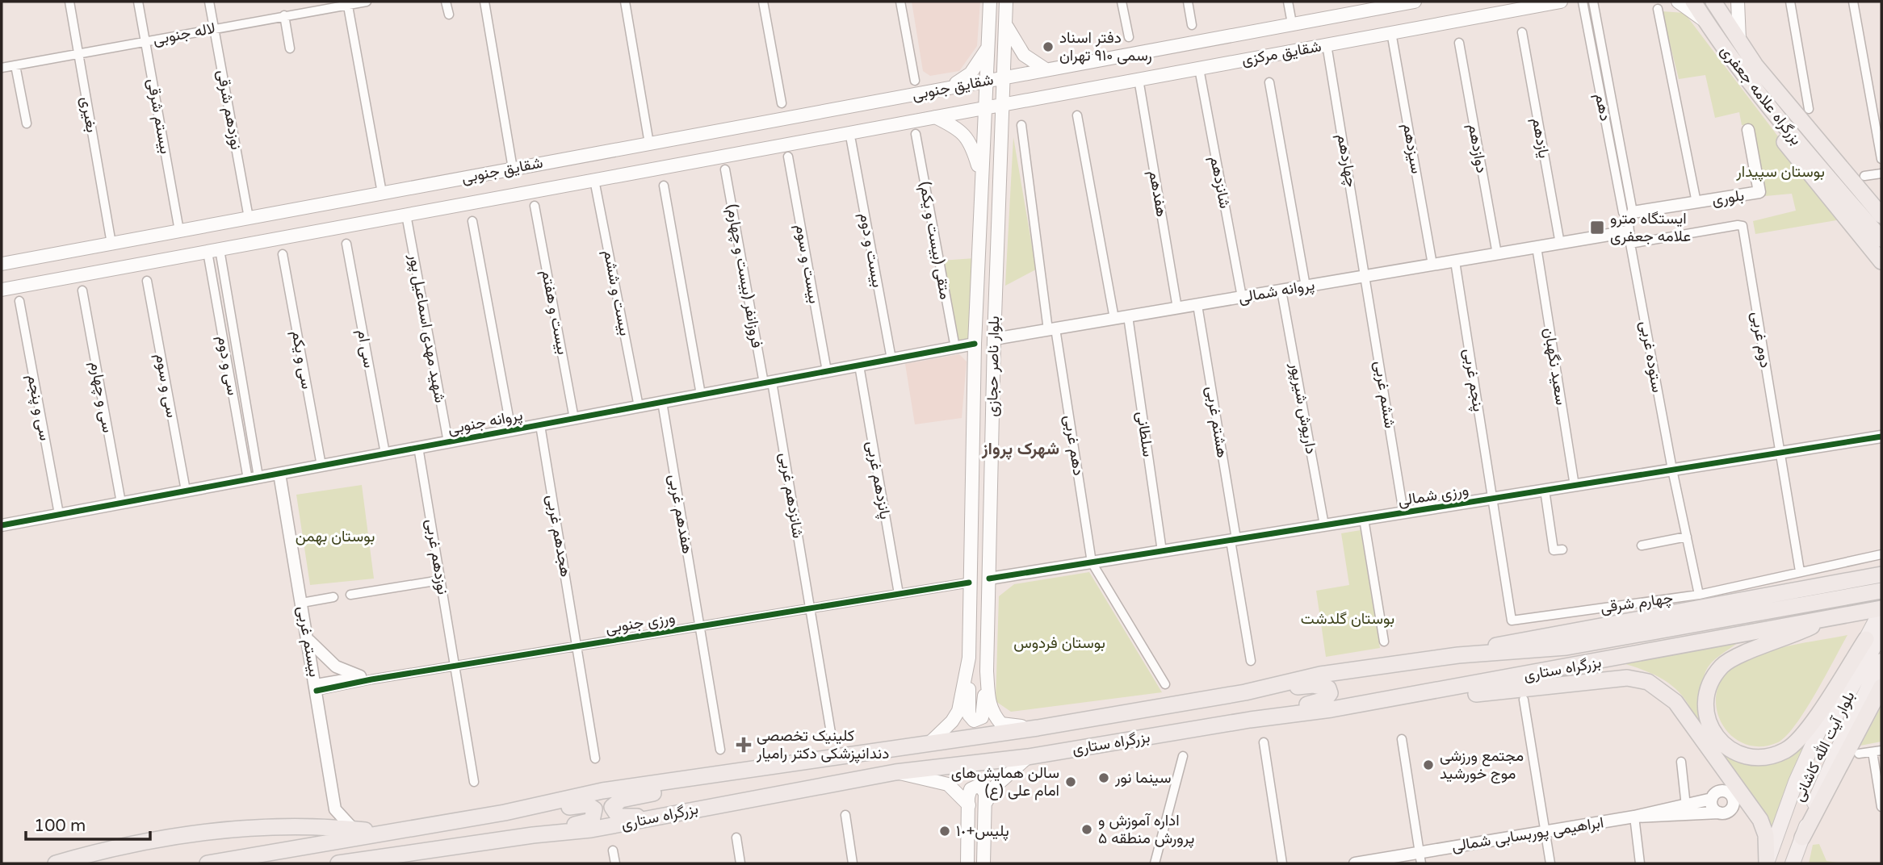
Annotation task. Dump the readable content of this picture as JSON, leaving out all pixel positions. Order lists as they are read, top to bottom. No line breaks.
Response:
{"streets":{"highway":["بزرگراه علامه جعفری","بزرگراه ستاری"],"main road":["شقایق مرکزی","شقایق جنوبی","بلوار ناصر حجازی","بلوار آیت الله کاشانی"],"street":["لاله جنوبی","دهم","نوزدهم شرقی","بغیری","بیستم شرقی","یازدهم","سیزدهم","دوازدهم","چهاردهم","شانزدهم","هفدهم","بلوری","متقی (بیست و یکم)","بیست و دوم","بیست و سوم","فروزانفر (بیست و چهارم)","پروانه شمالی","بیست و ششم","بیست و هفتم","شهید مهدی اسماعیل پور","دوم غربی","سی ام","ستوده غربی","سی و یکم","سی و دوم","سعید نگهبان","پنجم غربی","سی و سوم","ششم غربی","سی و چهارم","سی و پنجم","داریوش شیرپور","پروانه جنوبی","هشتم غربی","سلطانی","دهم غربی","پانزدهم غربی","شانزدهم غربی","ورزی شمالی","هفدهم غربی","هجدهم غربی","نوزدهم غربی","چهارم شرقی","ورزی جنوبی","بیستم غربی","ابراهیمی پوربسابی شمالی"]},"crossings":[["لاله جنوبی","نوزدهم شرقی"],["لاله جنوبی","بغیری"],["لاله جنوبی","بیستم شرقی"],["شقایق مرکزی","شقایق جنوبی"],["شقایق مرکزی","سیزدهم"],["شقایق مرکزی","چهاردهم"],["شقایق مرکزی","شانزدهم"],["شقایق مرکزی","هفدهم"],["شقایق مرکزی","بلوار ناصر حجازی"],["شقایق جنوبی","نوزدهم شرقی"],["شقایق جنوبی","بغیری"],["شقایق جنوبی","بیستم شرقی"],["شقایق جنوبی","بیست و ششم"],["شقایق جنوبی","شهید مهدی اسماعیل پور"],["شقایق جنوبی","سی و دوم"],["شقایق جنوبی","بلوار ناصر حجازی"],["دهم","بلوری"],["دهم","دوم غربی"],["دهم","ستوده غربی"],["یازدهم","بلوری"],["یازدهم","پروانه شمالی"],["سیزدهم","پروانه شمالی"],["دوازدهم","پروانه شمالی"],["چهاردهم","پروانه شمالی"],["چهاردهم","ششم غربی"],["شانزدهم","پروانه شمالی"],["هفدهم","پروانه شمالی"],["بلوری","پروانه شمالی"],["بلوری","دوم غربی"],["بلوری","ستوده غربی"],["متقی (بیست و یکم)","پروانه جنوبی"],["بیست و دوم","پروانه جنوبی"],["بیست و سوم","پروانه جنوبی"],["فروزانفر (بیست و چهارم)","پروانه جنوبی"],["فروزانفر (بیست و چهارم)","شانزدهم غربی"],["پروانه شمالی","بلوار ناصر حجازی"],["پروانه شمالی","سعید نگهبان"],["پروانه شمالی","پنجم غربی"],["پروانه شمالی","ششم غربی"],["پروانه شمالی","داریوش شیرپور"],["پروانه شمالی","هشتم غربی"],["پروانه شمالی","سلطانی"],["پروانه شمالی","دهم غربی"],["بیست و ششم","پروانه جنوبی"],["بیست و هفتم","پروانه جنوبی"],["شهید مهدی اسماعیل پور","پروانه جنوبی"],["دوم غربی","ستوده غربی"],["دوم غربی","ورزی شمالی"],["دوم غربی","چهارم شرقی"],["سی ام","پروانه جنوبی"],["ستوده غربی","ورزی شمالی"],["ستوده غربی","چهارم شرقی"],["سی و یکم","پروانه جنوبی"],["سی و دوم","پروانه جنوبی"],["بلوار ناصر حجازی","پروانه جنوبی"],["بلوار ناصر حجازی","ورزی شمالی"],["بلوار ناصر حجازی","ورزی جنوبی"],["بلوار ناصر حجازی","بزرگراه ستاری"],["سعید نگهبان","ورزی شمالی"],["پنجم غربی","ورزی شمالی"],["پنجم غربی","چهارم شرقی"],["سی و سوم","پروانه جنوبی"],["ششم غربی","ورزی شمالی"],["سی و چهارم","پروانه جنوبی"],["سی و پنجم","پروانه جنوبی"],["داریوش شیرپور","ورزی شمالی"],["پروانه جنوبی","پانزدهم غربی"],["پروانه جنوبی","شانزدهم غربی"],["پروانه جنوبی","هفدهم غربی"],["پروانه جنوبی","هجدهم غربی"],["پروانه جنوبی","نوزدهم غربی"],["پروانه جنوبی","بیستم غربی"],["هشتم غربی","ورزی شمالی"],["سلطانی","ورزی شمالی"],["دهم غربی","ورزی شمالی"],["پانزدهم غربی","ورزی جنوبی"],["شانزدهم غربی","ورزی جنوبی"],["ورزی شمالی","چهارم شرقی"],["هفدهم غربی","ورزی جنوبی"],["هجدهم غربی","ورزی جنوبی"],["نوزدهم غربی","ورزی جنوبی"],["ورزی جنوبی","بیستم غربی"]],"districts":["شهرک پرواز"],"parks":["بوستان سپیدار","بوستان بهمن","بوستان گلدشت","بوستان فردوس"],"places":{"other":["دفتر اسناد رسمی ۹۱۰ تهران","مجتمع ورزشی موج خورشید","سینما نور","سالن همایش‌های امام علی (ع)","اداره آموزش و پرورش منطقه ۵","پلیس+١٠"],"transit":["ایستگاه مترو علامه جعفری"],"health":["کلینیک تخصصی دندانپزشکی دکتر رامیار"]},"scale_bar":"100 m"}
